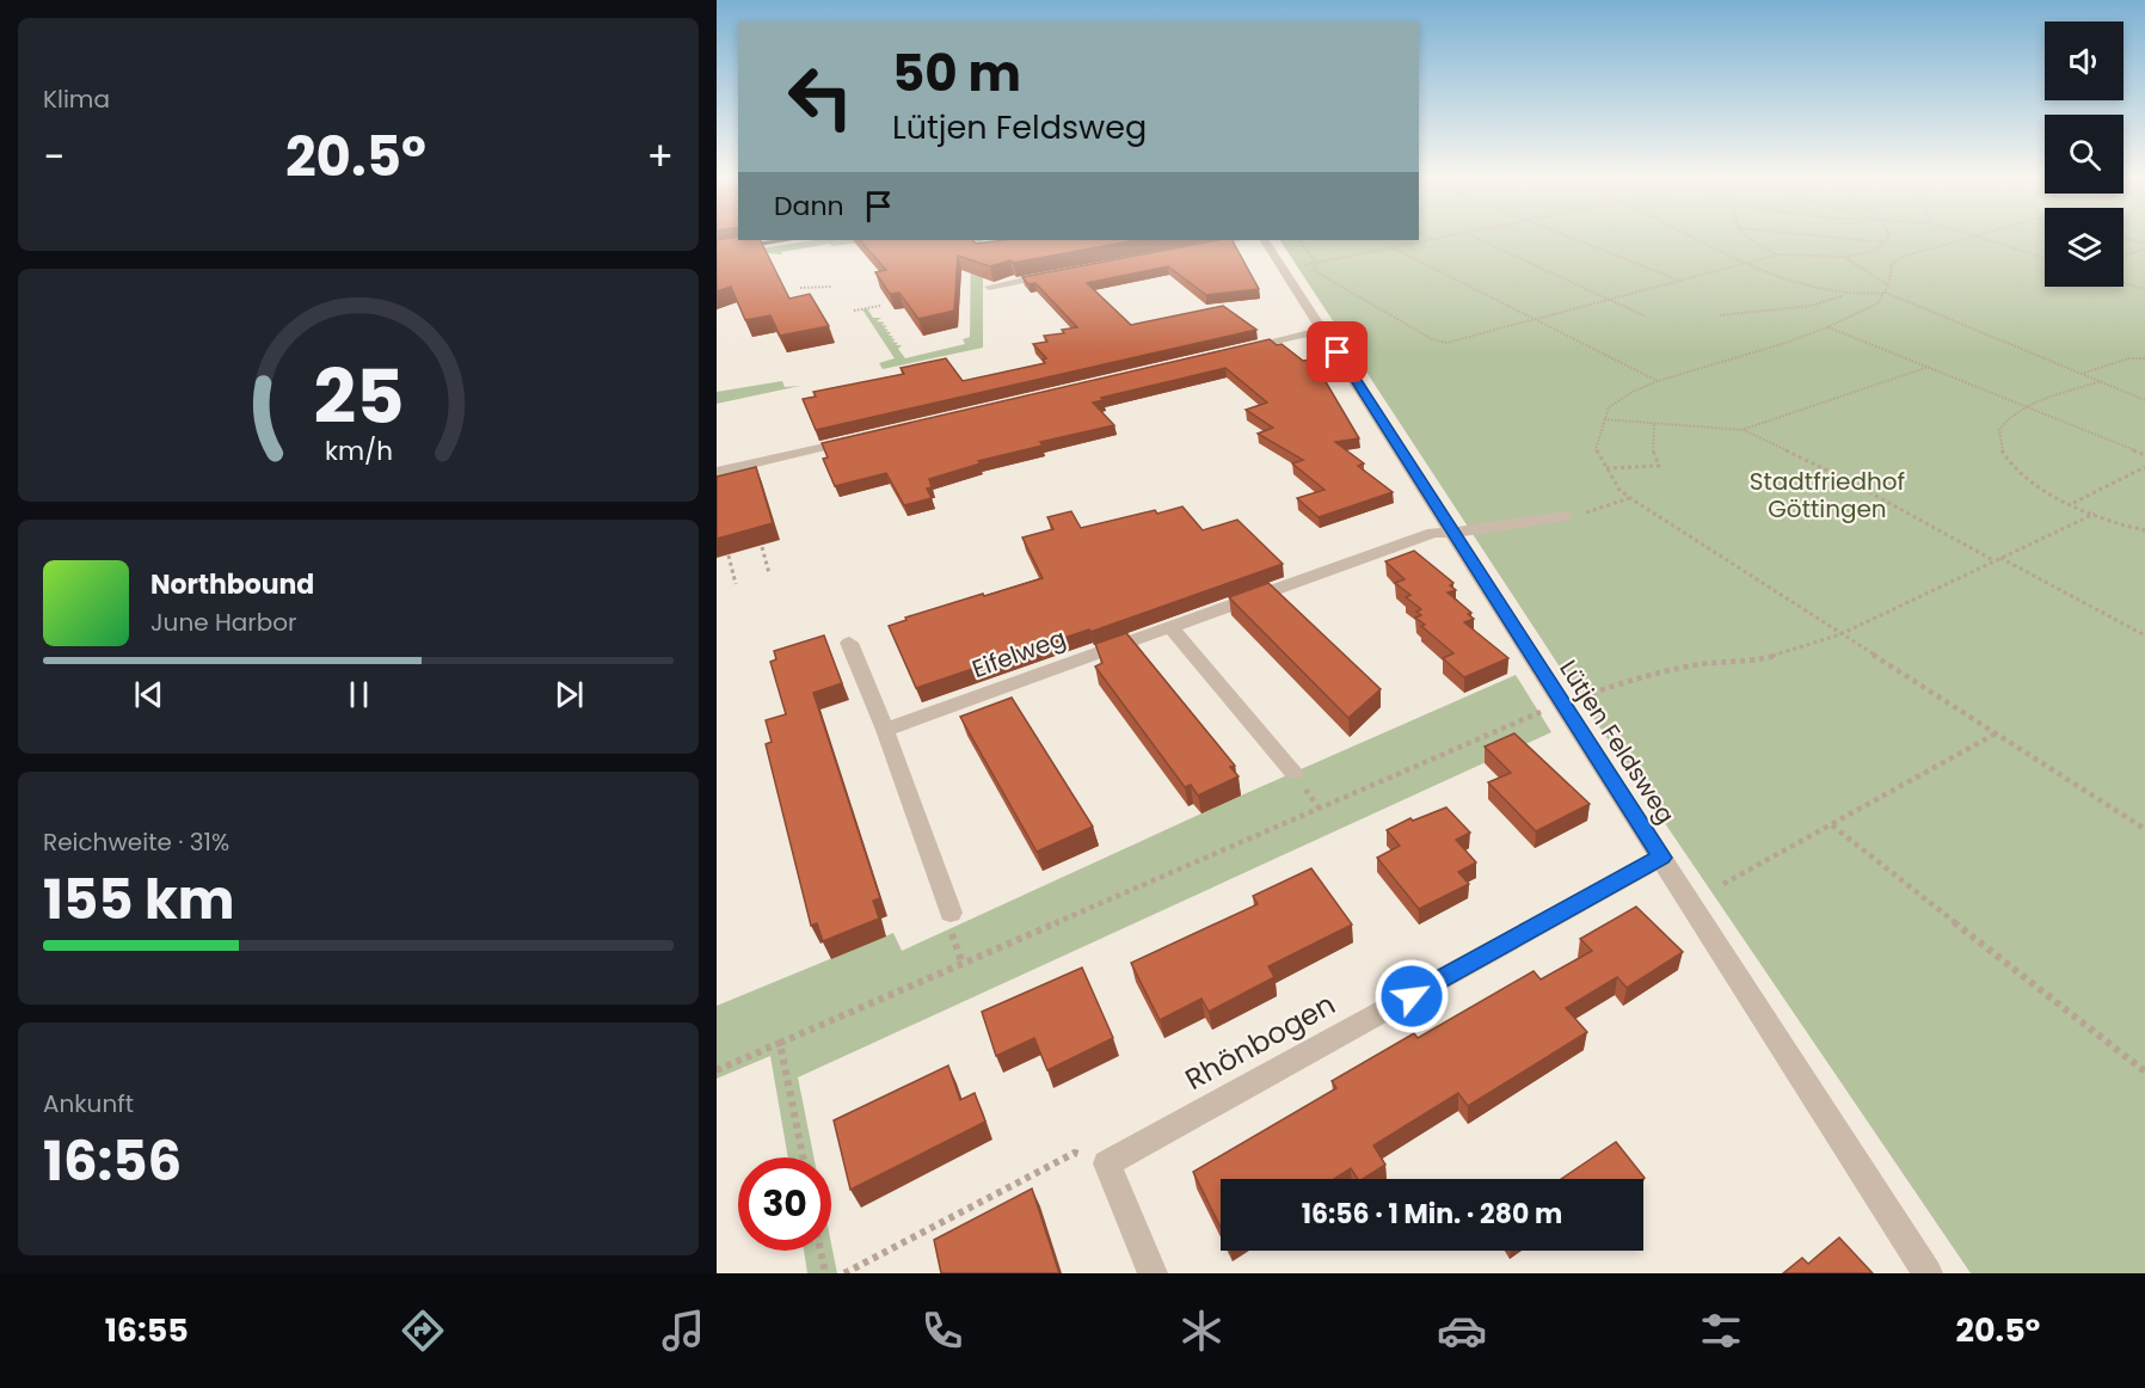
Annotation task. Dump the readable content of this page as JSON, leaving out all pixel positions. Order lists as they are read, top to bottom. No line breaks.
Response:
{"streets":{"street":["Eifelweg","Lütjen Feldsweg","Rhönbogen"]},"crossings":[["Eifelweg","Lütjen Feldsweg"],["Lütjen Feldsweg","Rhönbogen"]],"parks":["Stadtfriedhof Göttingen"],"page":{"tile":["Klima",["Reichweite · 31%","155 km"],["Ankunft","16:56"]],"turn":["50 m","Lütjen Feldsweg"],"heat":["−","20.5°","+"],"then":"Dann","song":["Northbound","June Harbor"],"limit":"30","trip":"16:56 · 1 Min. · 280 m","tabs":["16:55","20.5°"],"gauge":["25","km/h"]}}
